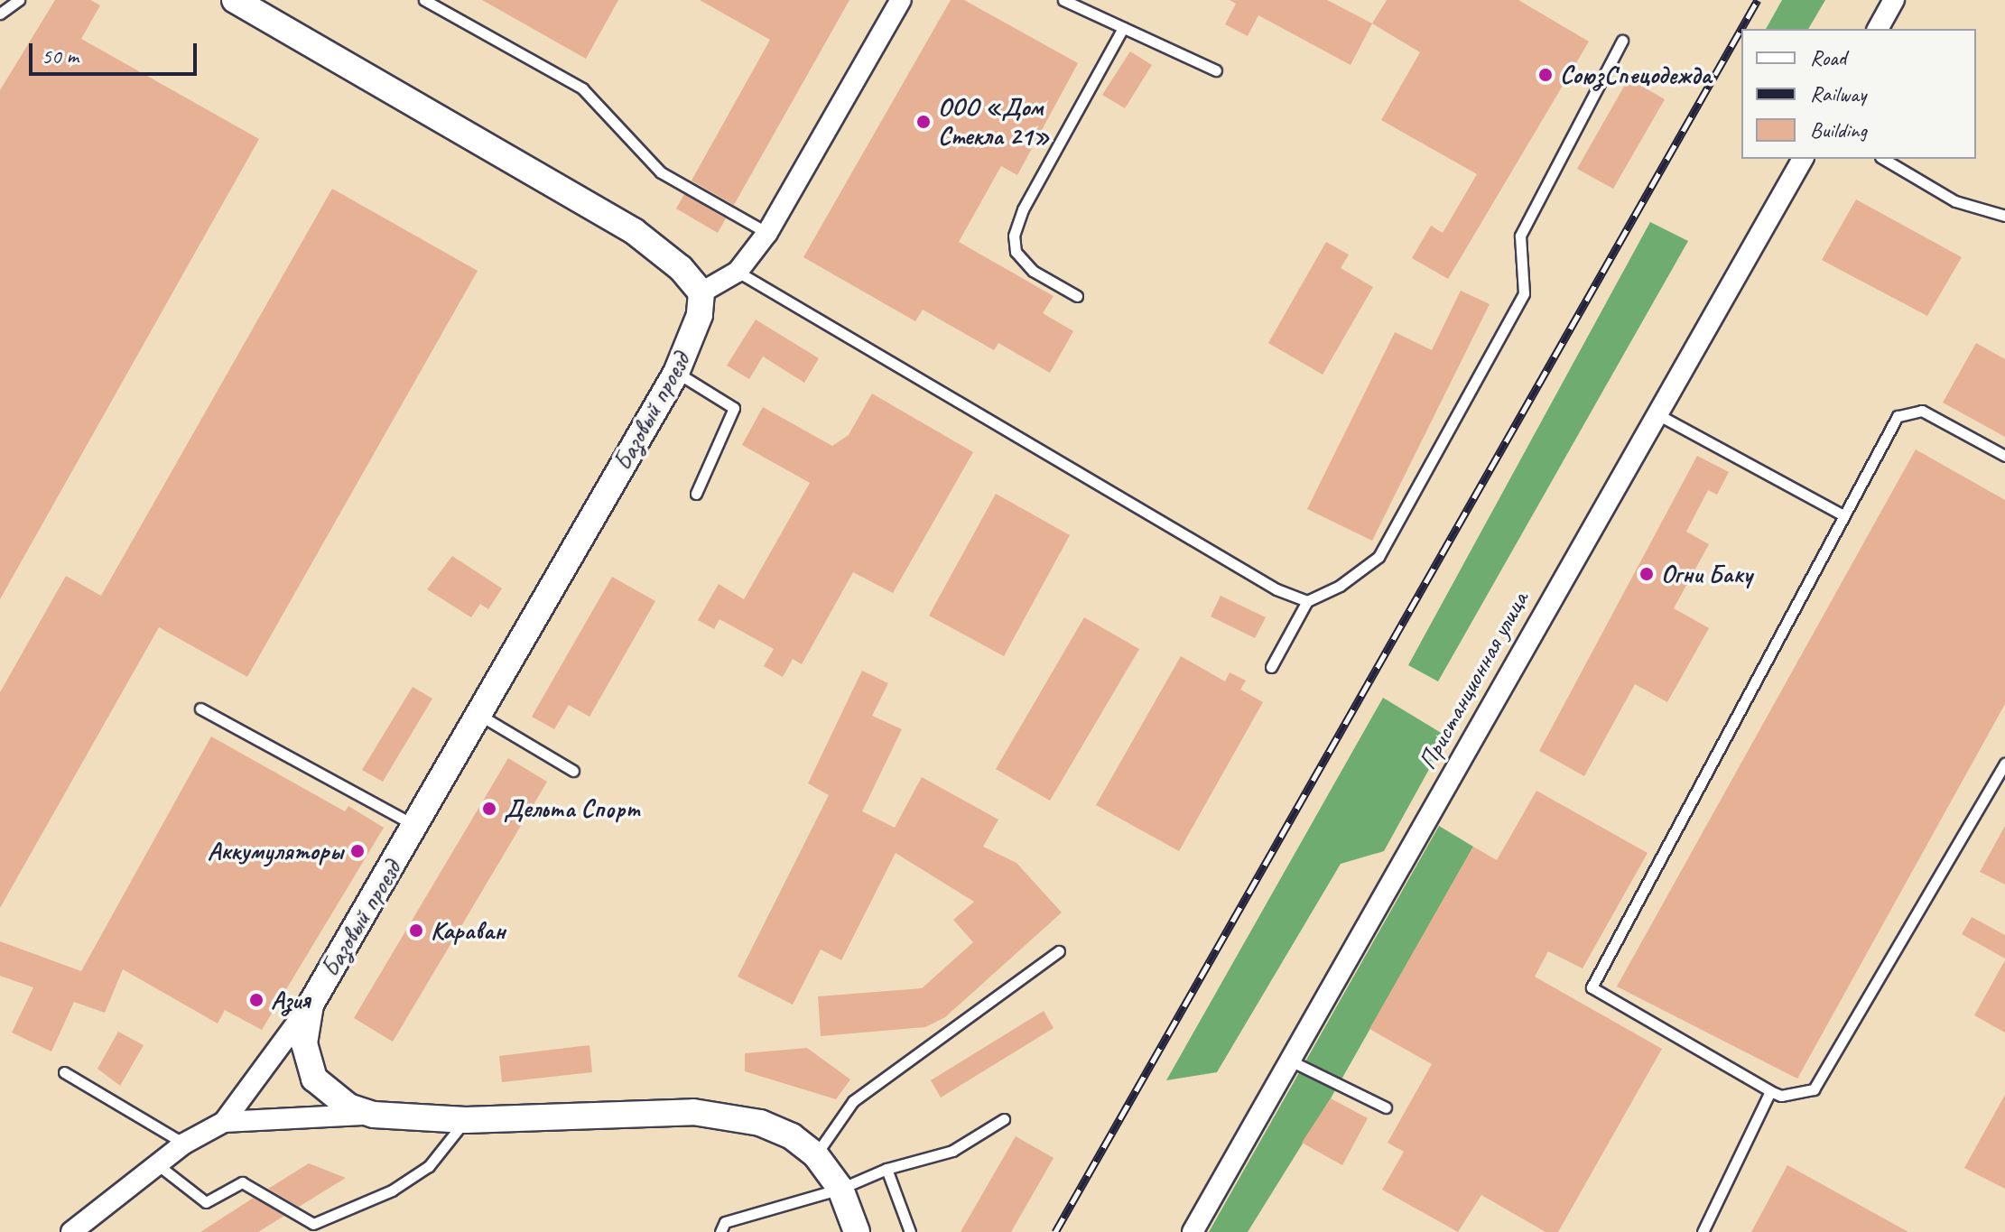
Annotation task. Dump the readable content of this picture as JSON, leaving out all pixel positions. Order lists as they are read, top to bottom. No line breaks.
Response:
{"streets":{"street":["Базовый проезд","Пристанционная улица"]},"places":["СоюзСпецодежда","ООО «Дом Стекла 21»","Огни Баку","Дельта Спорт","Аккумуляторы","Караван","Азия"],"legend":["Road","Railway","Building"],"scale_bar":"50 m"}
